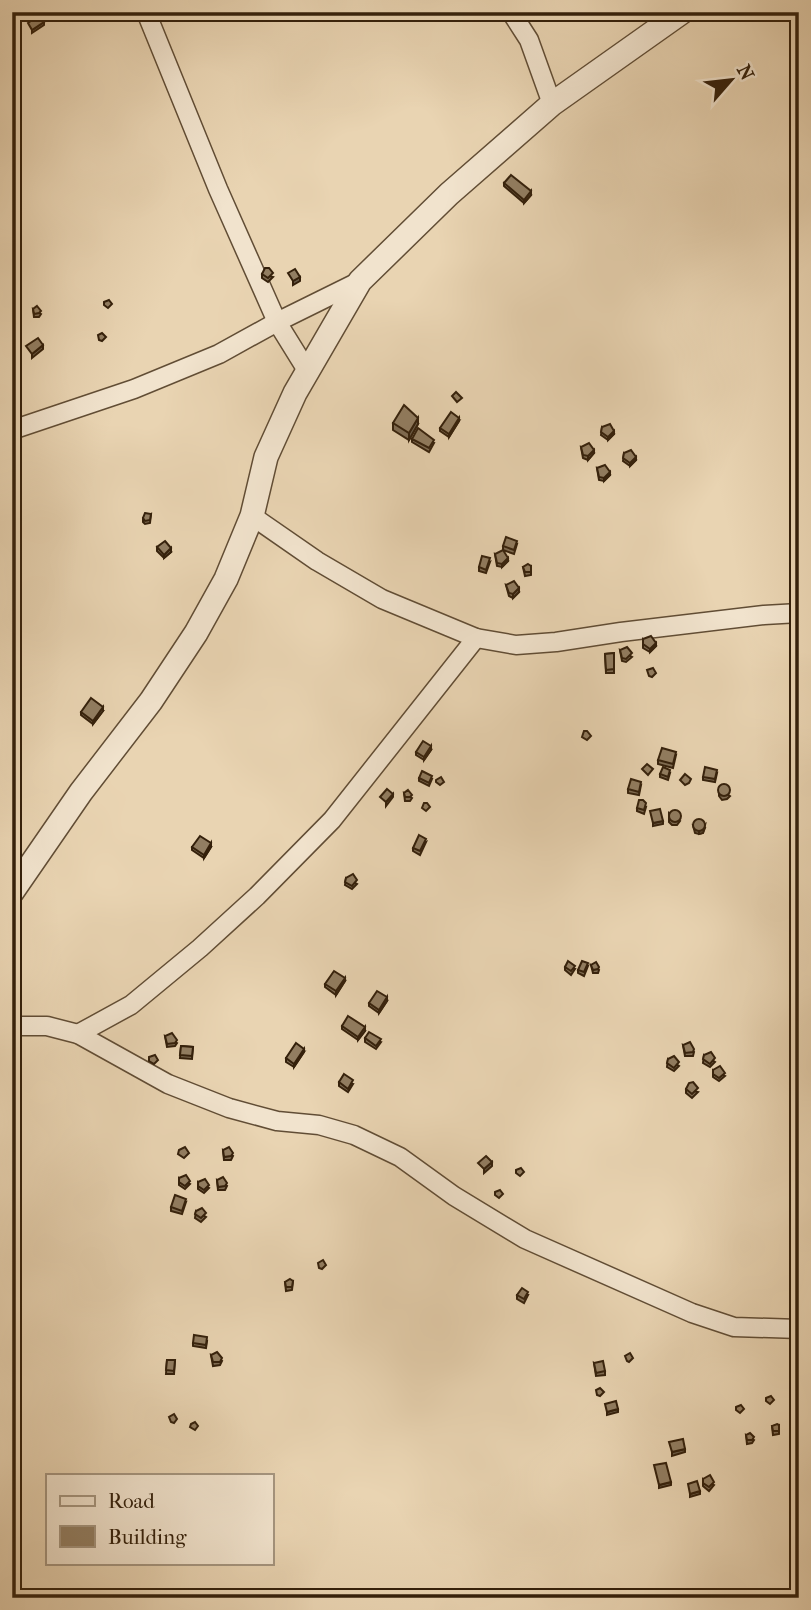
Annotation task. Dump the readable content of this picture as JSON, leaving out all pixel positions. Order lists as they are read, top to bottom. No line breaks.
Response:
{"legend":["Road","Building"],"north":"top right"}
